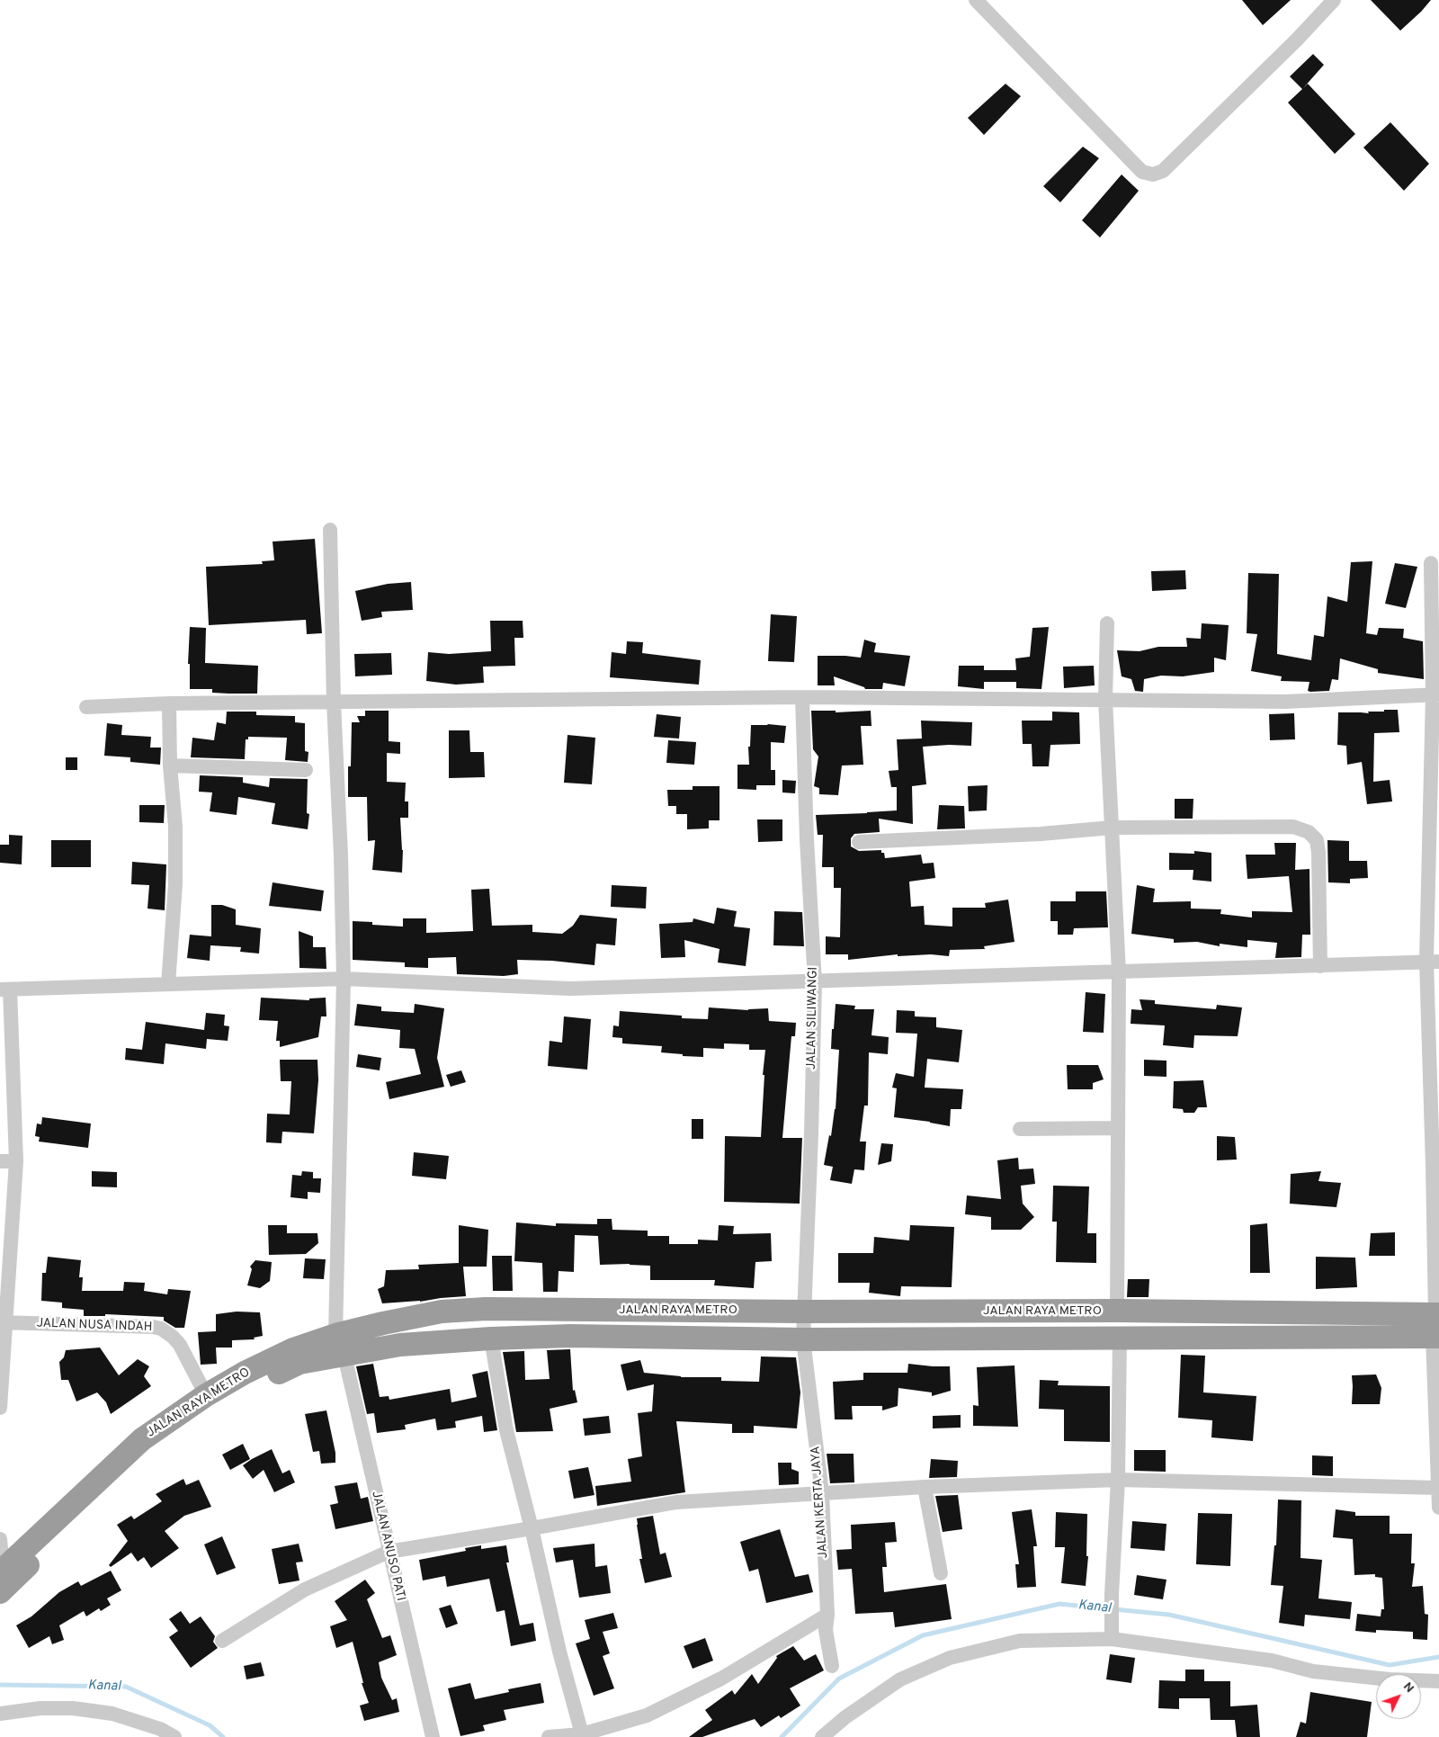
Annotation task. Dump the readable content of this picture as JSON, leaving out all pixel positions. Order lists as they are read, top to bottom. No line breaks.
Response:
{"streets":{"highway":["JALAN RAYA METRO"],"street":["JALAN SILIWANGI","JALAN NUSA INDAH","JALAN KERTA JAYA","JALAN ANUSO PATI"]},"crossings":[["JALAN SILIWANGI","JALAN RAYA METRO"],["JALAN SILIWANGI","JALAN KERTA JAYA"],["JALAN RAYA METRO","JALAN NUSA INDAH"],["JALAN RAYA METRO","JALAN ANUSO PATI"]],"water":["Kanal"],"north":"top right"}
